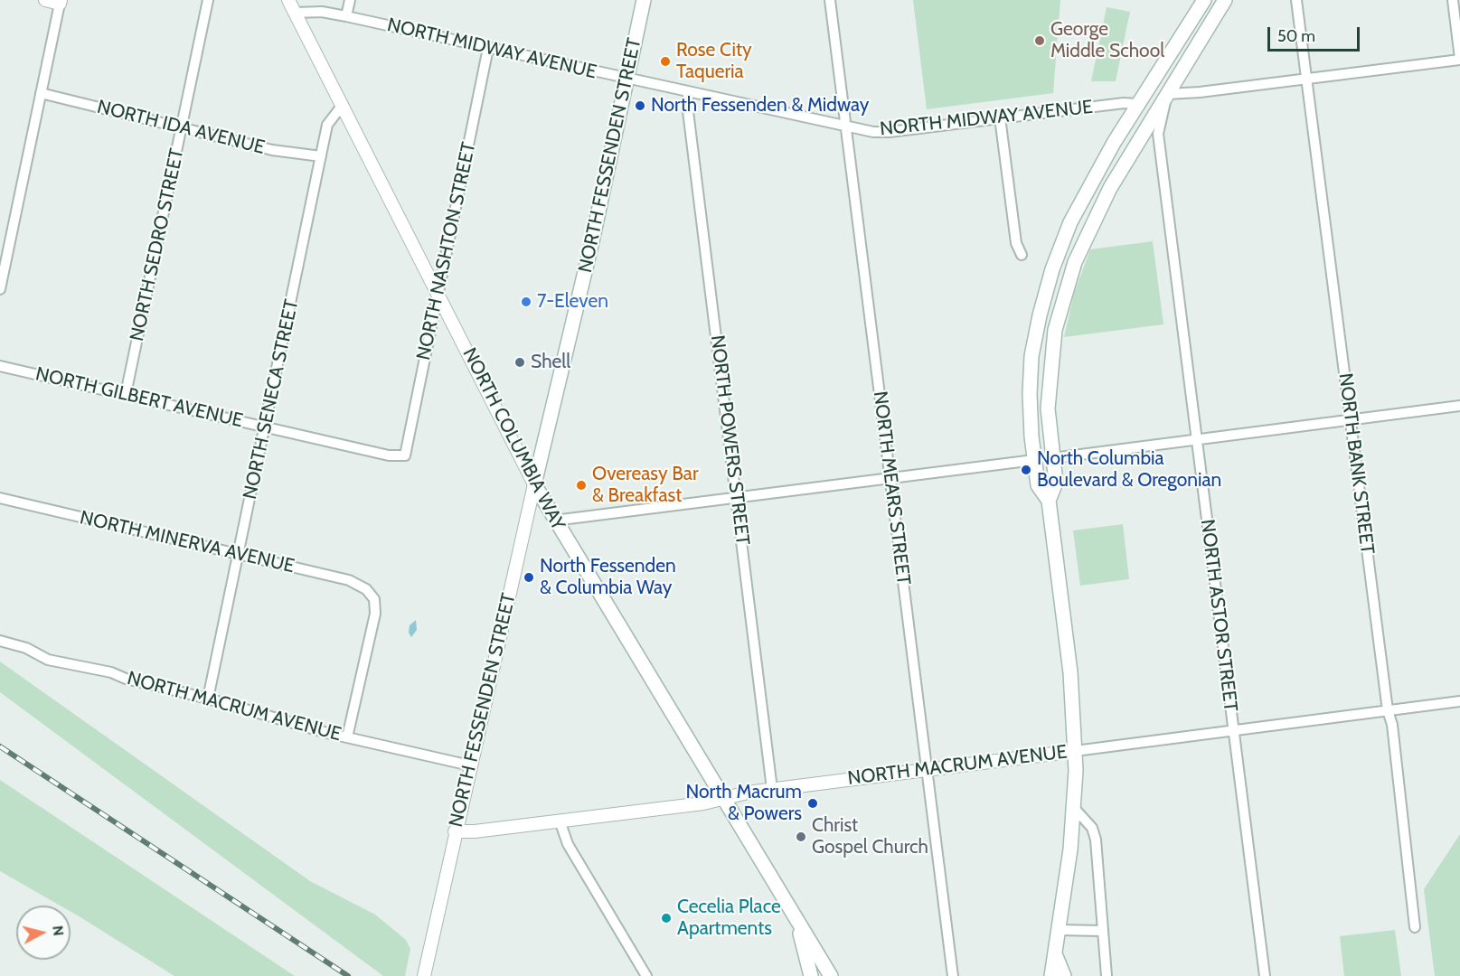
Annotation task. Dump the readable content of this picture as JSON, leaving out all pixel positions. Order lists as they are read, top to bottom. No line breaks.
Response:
{"streets":{"main road":["NORTH FESSENDEN STREET","NORTH COLUMBIA WAY"],"street":["NORTH MIDWAY AVENUE","NORTH IDA AVENUE","NORTH SEDRO STREET","NORTH NASHTON STREET","NORTH GILBERT AVENUE","NORTH SENECA STREET","NORTH POWERS STREET","NORTH BANK STREET","NORTH MEARS STREET","NORTH MINERVA AVENUE","NORTH ASTOR STREET","NORTH MACRUM AVENUE"]},"crossings":[["NORTH MIDWAY AVENUE","NORTH FESSENDEN STREET"],["NORTH MIDWAY AVENUE","NORTH NASHTON STREET"],["NORTH MIDWAY AVENUE","NORTH COLUMBIA WAY"],["NORTH MIDWAY AVENUE","NORTH POWERS STREET"],["NORTH MIDWAY AVENUE","NORTH MEARS STREET"],["NORTH IDA AVENUE","NORTH SEDRO STREET"],["NORTH IDA AVENUE","NORTH SENECA STREET"],["NORTH FESSENDEN STREET","NORTH COLUMBIA WAY"],["NORTH FESSENDEN STREET","NORTH MACRUM AVENUE"],["NORTH SEDRO STREET","NORTH GILBERT AVENUE"],["NORTH NASHTON STREET","NORTH GILBERT AVENUE"],["NORTH NASHTON STREET","NORTH COLUMBIA WAY"],["NORTH GILBERT AVENUE","NORTH SENECA STREET"],["NORTH SENECA STREET","NORTH COLUMBIA WAY"],["NORTH SENECA STREET","NORTH MINERVA AVENUE"],["NORTH SENECA STREET","NORTH MACRUM AVENUE"],["NORTH COLUMBIA WAY","NORTH MACRUM AVENUE"],["NORTH POWERS STREET","NORTH MACRUM AVENUE"],["NORTH BANK STREET","NORTH MACRUM AVENUE"],["NORTH MEARS STREET","NORTH MACRUM AVENUE"],["NORTH MINERVA AVENUE","NORTH MACRUM AVENUE"],["NORTH ASTOR STREET","NORTH MACRUM AVENUE"]],"places":["George Middle School","Rose City Taqueria","North Fessenden & Midway","7-Eleven","Shell","North Columbia Boulevard & Oregonian","Overeasy Bar & Breakfast","North Fessenden & Columbia Way","North Macrum & Powers","Christ Gospel Church","Cecelia Place Apartments"],"scale_bar":"50 m","north":"right"}
